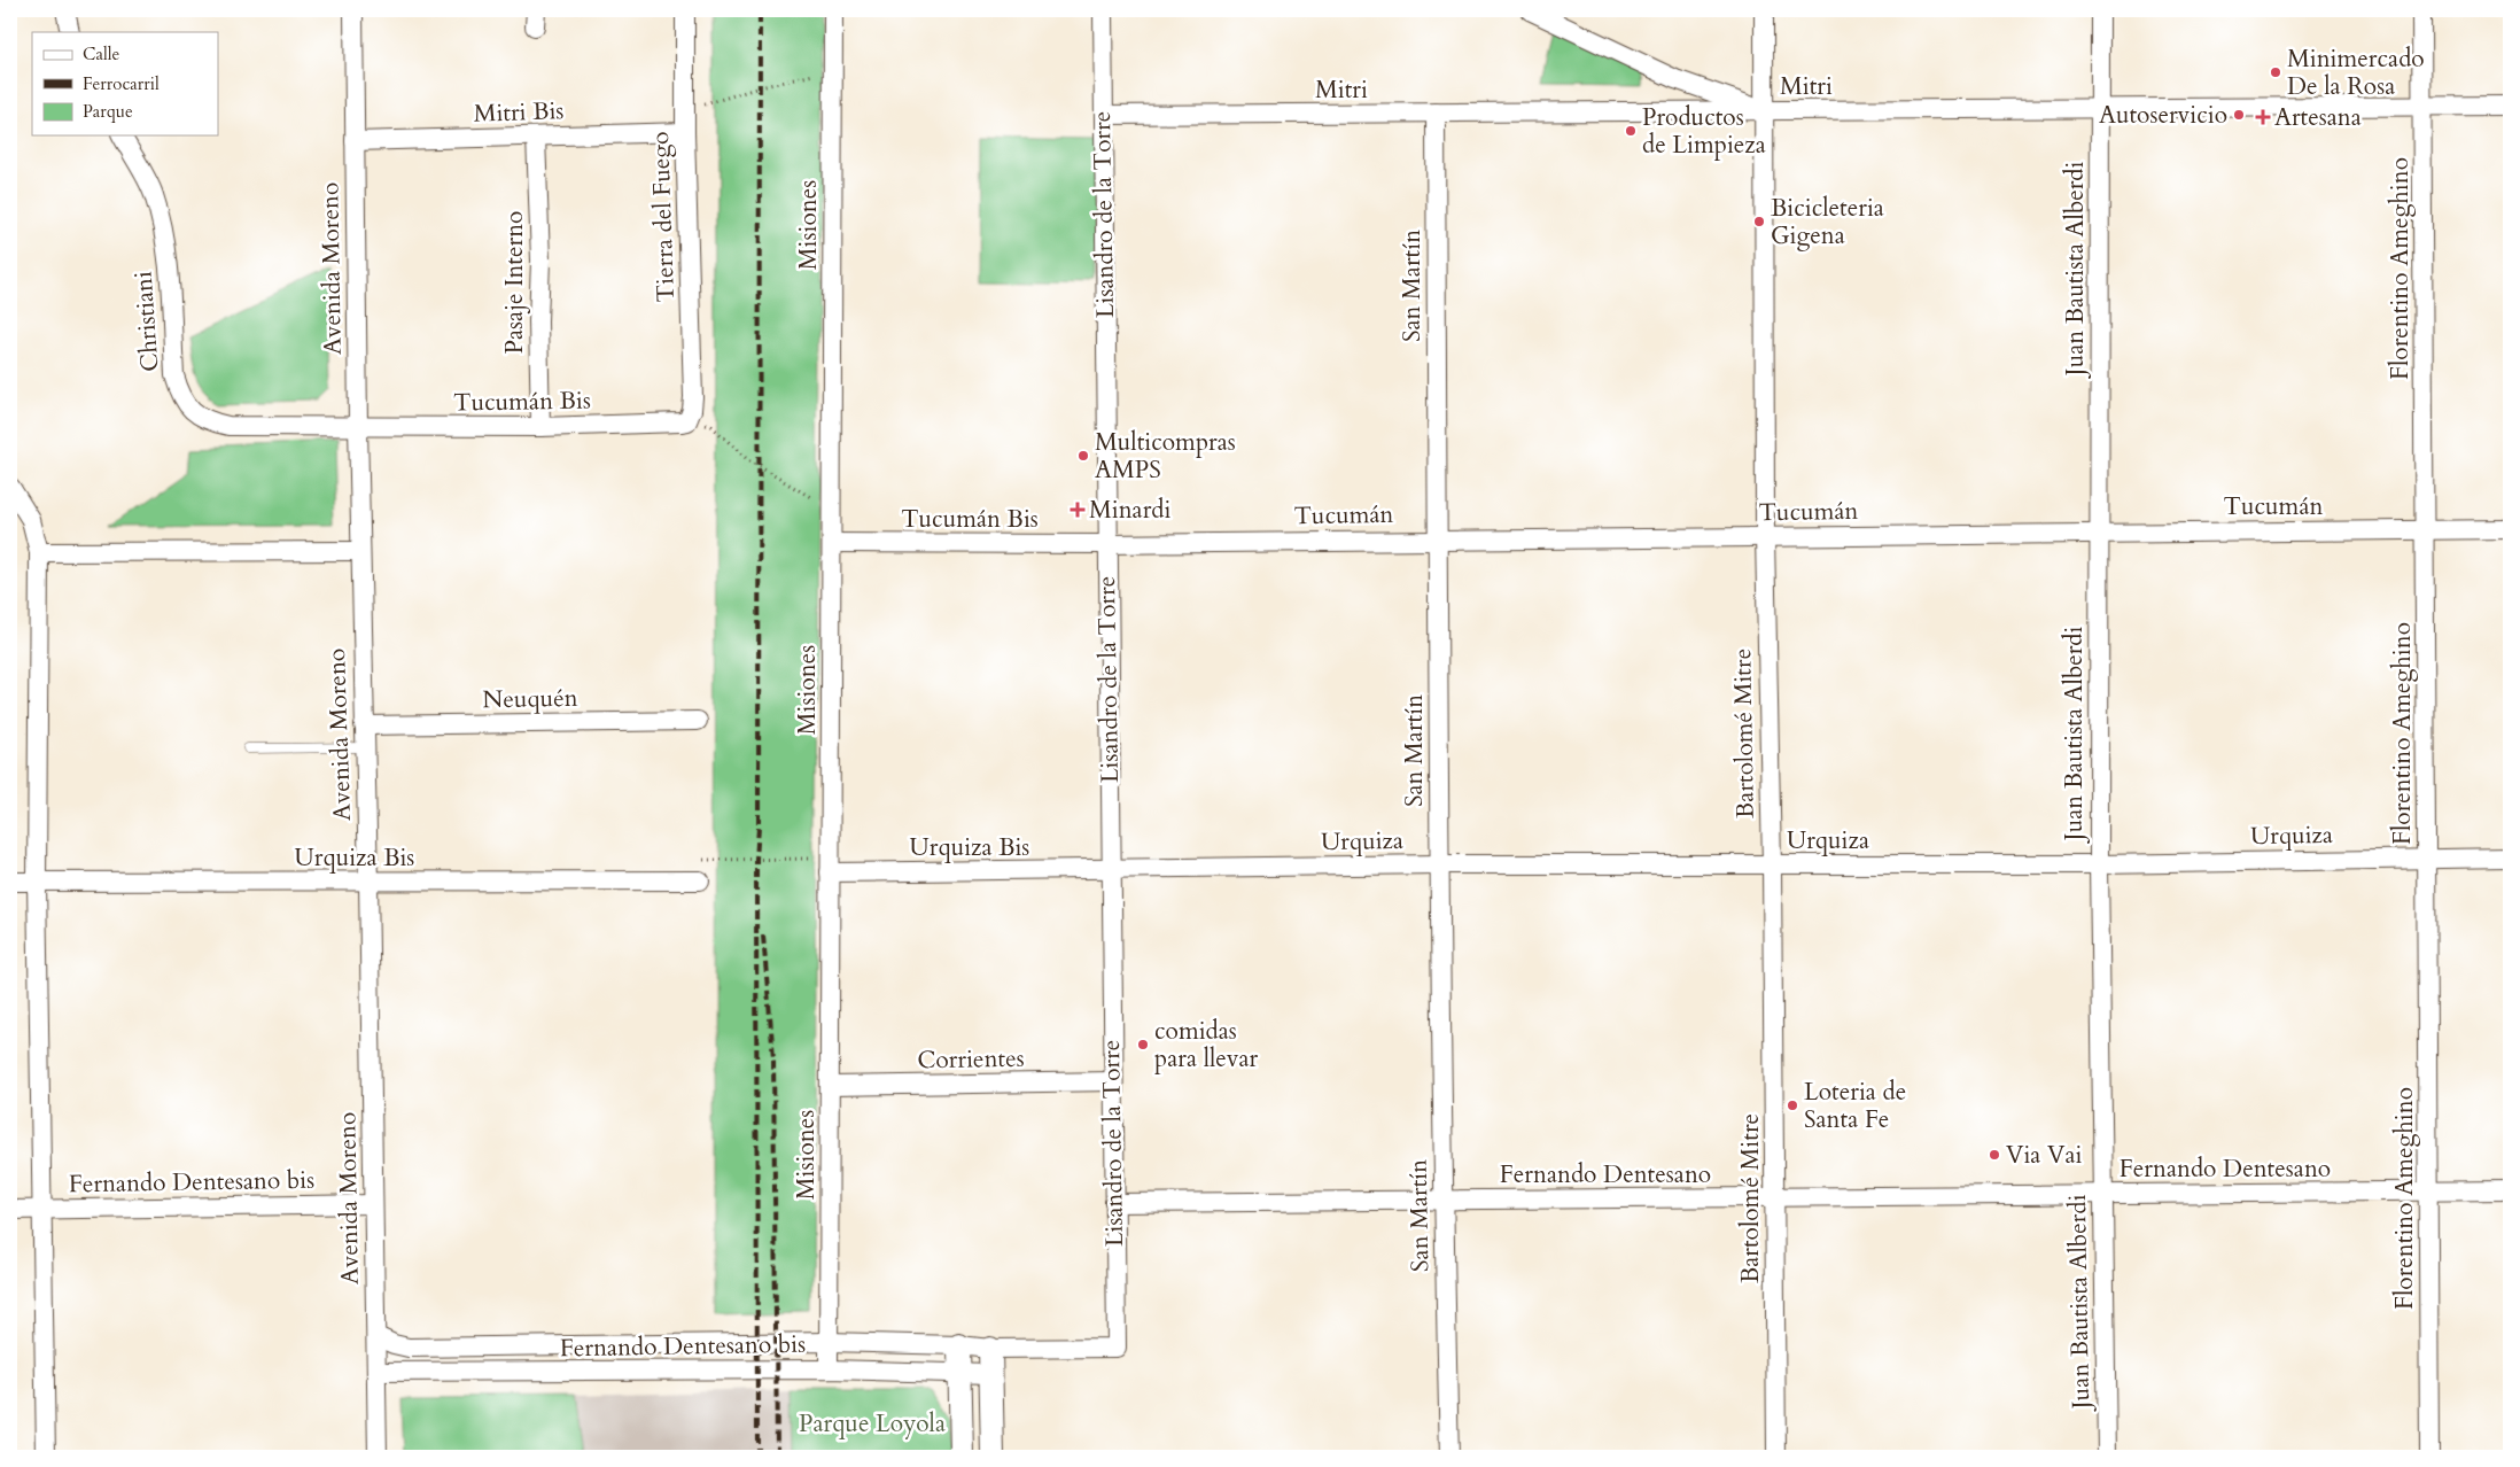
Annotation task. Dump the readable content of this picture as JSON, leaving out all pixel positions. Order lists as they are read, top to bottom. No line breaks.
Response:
{"streets":{"street":["Mitri","Mitri Bis","Lisandro de la Torre","Tierra del Fuego","Misiones","Avenida Moreno","Juan Bautista Alberdi","Florentino Ameghino","Pasaje Interno","San Martín","Christiani","Tucumán Bis","Tucumán","Neuquén","Bartolomé Mitre","Urquiza","Urquiza Bis","Corrientes","Fernando Dentesano","Fernando Dentesano bis"]},"crossings":[["Mitri","Lisandro de la Torre"],["Mitri","Juan Bautista Alberdi"],["Mitri","Florentino Ameghino"],["Mitri","San Martín"],["Mitri","Bartolomé Mitre"],["Mitri Bis","Tierra del Fuego"],["Mitri Bis","Avenida Moreno"],["Mitri Bis","Pasaje Interno"],["Lisandro de la Torre","Tucumán Bis"],["Lisandro de la Torre","Tucumán"],["Lisandro de la Torre","Urquiza"],["Lisandro de la Torre","Urquiza Bis"],["Lisandro de la Torre","Corrientes"],["Lisandro de la Torre","Fernando Dentesano"],["Tierra del Fuego","Tucumán Bis"],["Misiones","Tucumán Bis"],["Misiones","Urquiza Bis"],["Misiones","Corrientes"],["Misiones","Fernando Dentesano bis"],["Avenida Moreno","Christiani"],["Avenida Moreno","Tucumán Bis"],["Avenida Moreno","Neuquén"],["Avenida Moreno","Urquiza Bis"],["Avenida Moreno","Fernando Dentesano bis"],["Juan Bautista Alberdi","Tucumán"],["Juan Bautista Alberdi","Urquiza"],["Juan Bautista Alberdi","Fernando Dentesano"],["Florentino Ameghino","Tucumán"],["Florentino Ameghino","Urquiza"],["Florentino Ameghino","Fernando Dentesano"],["Pasaje Interno","Tucumán Bis"],["San Martín","Tucumán"],["San Martín","Urquiza"],["San Martín","Fernando Dentesano"],["Christiani","Tucumán Bis"],["Tucumán Bis","Tucumán"],["Tucumán","Bartolomé Mitre"],["Bartolomé Mitre","Urquiza"],["Bartolomé Mitre","Fernando Dentesano"],["Urquiza","Urquiza Bis"]],"parks":["Parque Loyola"],"places":{"other":["Minimercado De la Rosa","Autoservicio","Productos de Limpieza","Bicicleteria Gigena","Multicompras AMPS","comidas para llevar","Loteria de Santa Fe","Via Vai"],"health":["Artesana","Minardi"]},"legend":["Calle","Ferrocarril","Parque"]}
